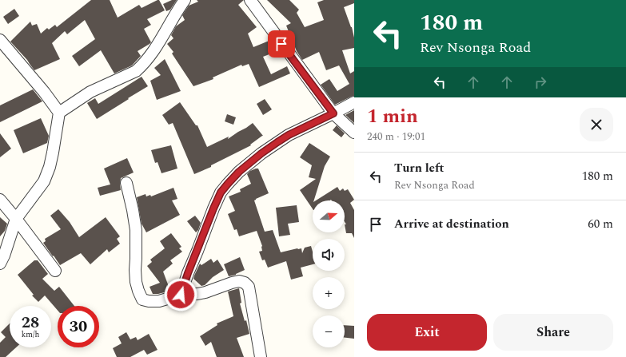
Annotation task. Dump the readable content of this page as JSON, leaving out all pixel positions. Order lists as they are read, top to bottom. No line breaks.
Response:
{"north":"right","page":{"turn":["180 m","Rev Nsonga Road"],"heading":["1 min","240 m · 19:01"],"list":[{"name":"Turn left","note":"Rev Nsonga Road","value":"180 m"},{"name":"Arrive at destination","value":"60 m"}],"map_buttons":["+","−"],"speed":"28 km/h","limit":"30","buttons":["Exit","Share"]}}
